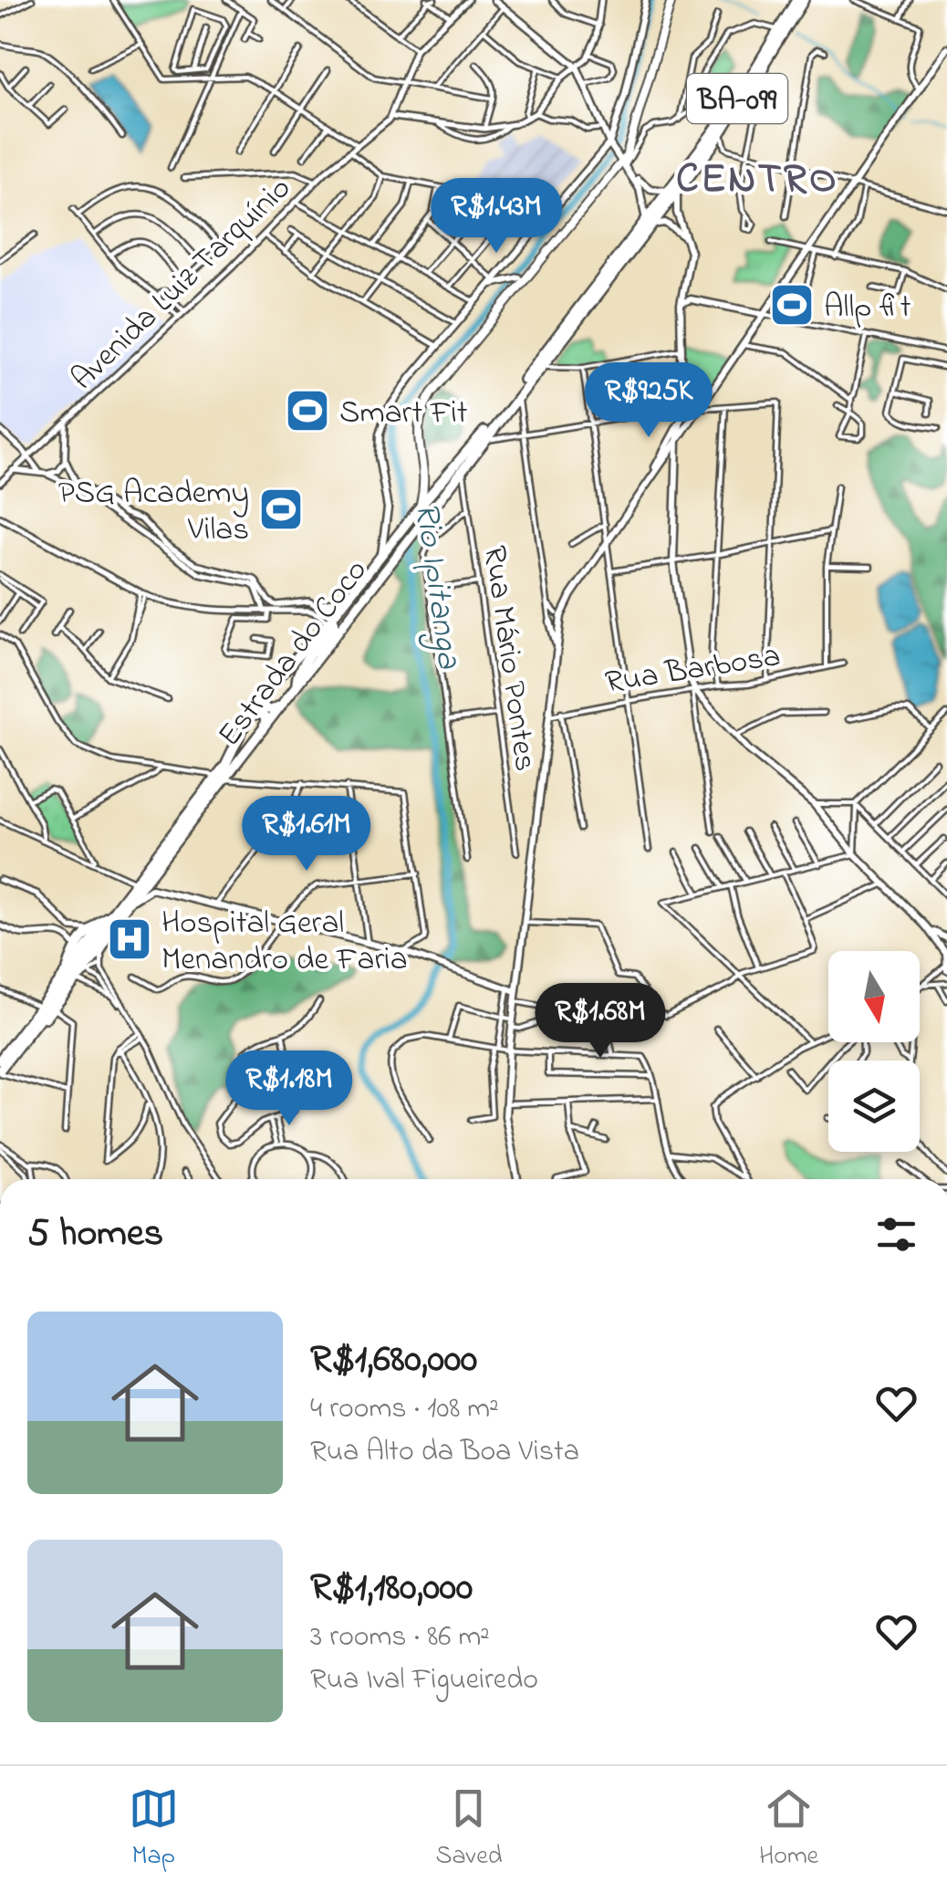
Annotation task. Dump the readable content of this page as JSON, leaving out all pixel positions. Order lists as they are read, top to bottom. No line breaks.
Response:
{"streets":{"highway":["BA-099","Estrada do Coco"],"street":["Avenida Luiz Tarquínio","Rua Mário Pontes","Rua Barbosa"]},"crossings":[["BA-099","Estrada do Coco"],["BA-099","Rua Mário Pontes"],["Estrada do Coco","Rua Mário Pontes"]],"districts":["CENTRO"],"water":["Rio Ipitanga"],"places":{"sports":["Allp fit","Smart Fit","PSG Academy Vilas"],"hospital":["Hospital Geral Menandro de Faria"]},"north":"bottom","page":{"price":["R$1.43M","R$925K","R$1.61M","R$1.68M","R$1.18M"],"heading":"5 homes","list":[{"name":"R$1,680,000","note":"4 rooms · 108 m² · Rua Alto da Boa Vista"},{"name":"R$1,180,000","note":"3 rooms · 86 m² · Rua Ival Figueiredo"}],"tabs":["Map","Saved","Home"]}}
